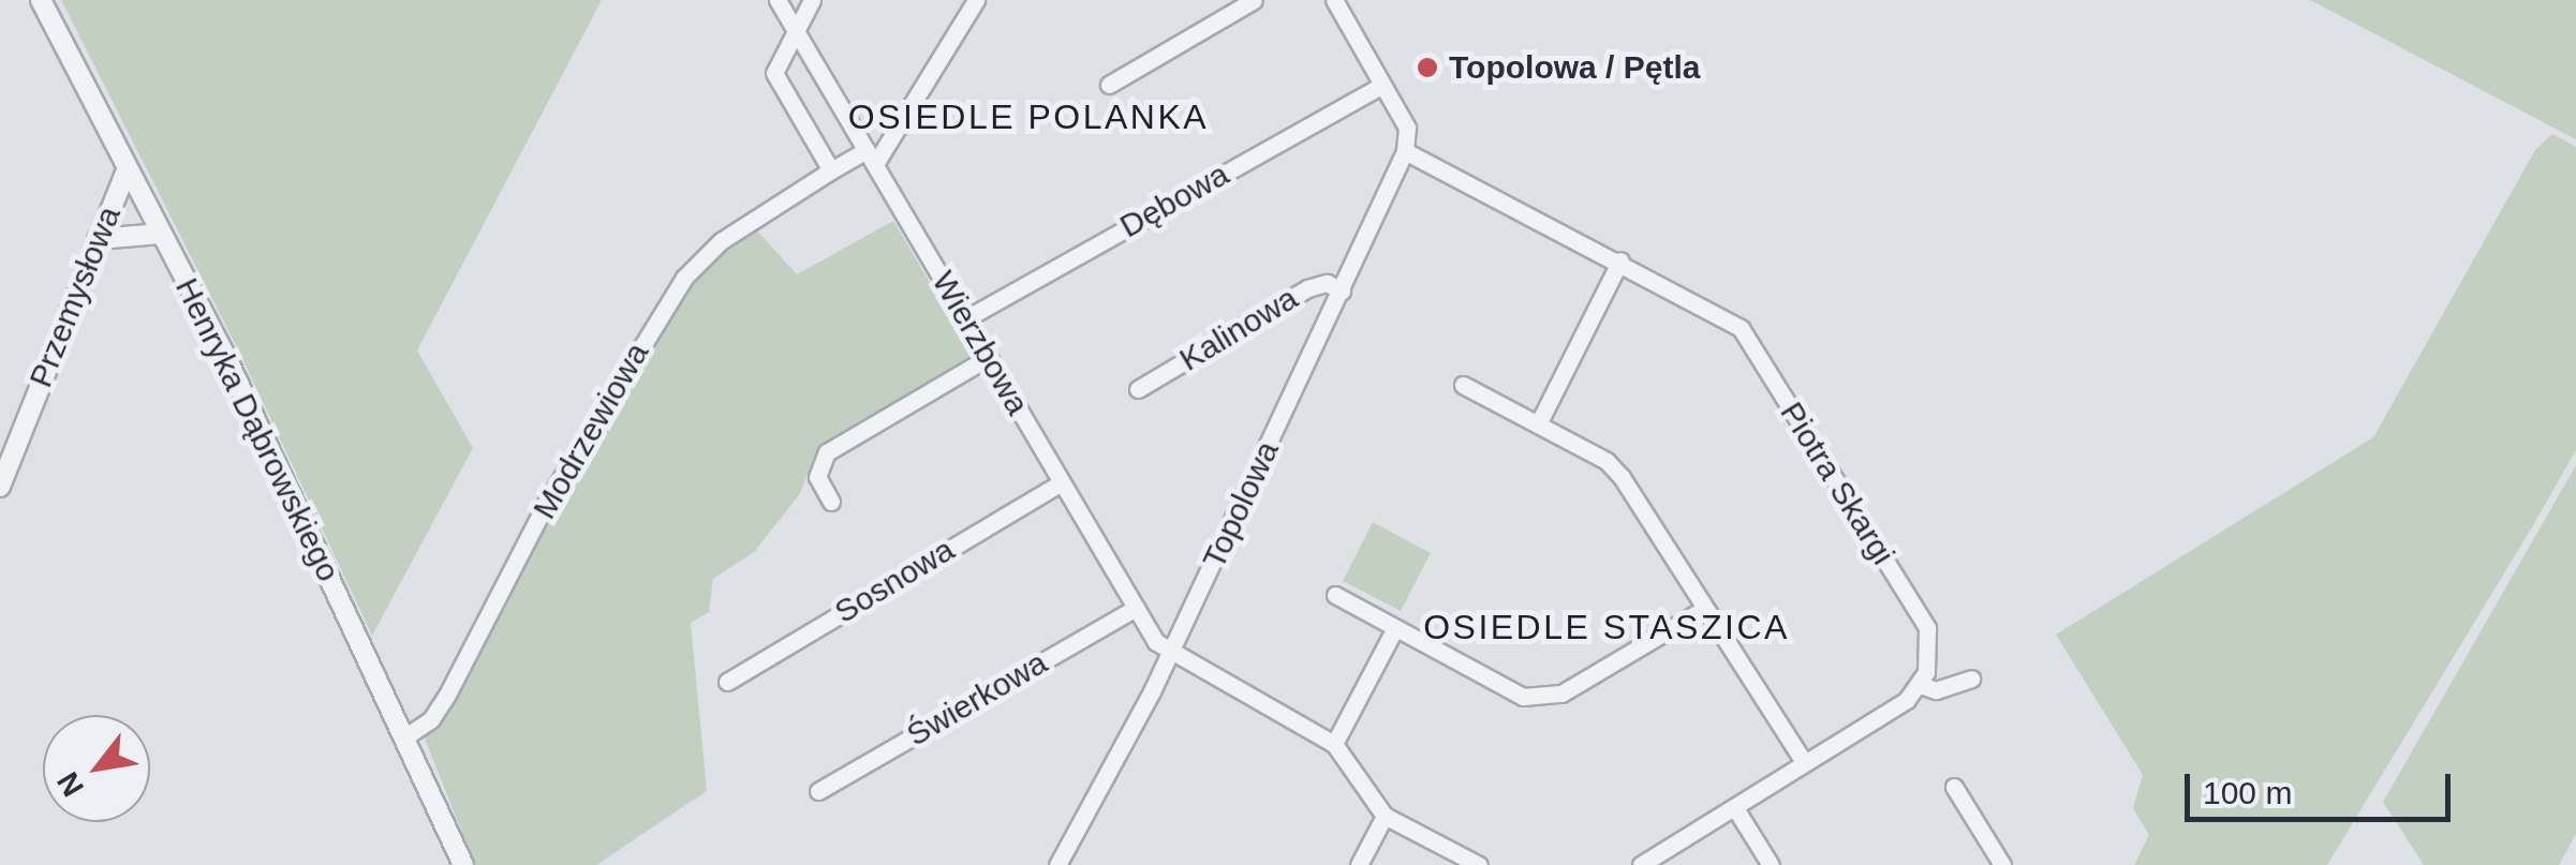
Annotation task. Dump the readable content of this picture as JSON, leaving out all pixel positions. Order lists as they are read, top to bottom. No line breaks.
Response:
{"streets":{"street":["Dębowa","Przemysłowa","Kalinowa","Wierzbowa","Henryka Dąbrowskiego","Modrzewiowa","Piotra Skargi","Topolowa","Sosnowa","Świerkowa"]},"crossings":[["Dębowa","Wierzbowa"],["Przemysłowa","Henryka Dąbrowskiego"],["Kalinowa","Topolowa"],["Wierzbowa","Modrzewiowa"],["Wierzbowa","Topolowa"],["Wierzbowa","Sosnowa"],["Wierzbowa","Świerkowa"],["Henryka Dąbrowskiego","Modrzewiowa"],["Piotra Skargi","Topolowa"]],"districts":["OSIEDLE POLANKA","OSIEDLE STASZICA"],"places":["Topolowa / Pętla"],"scale_bar":"100 m","north":"bottom left"}
